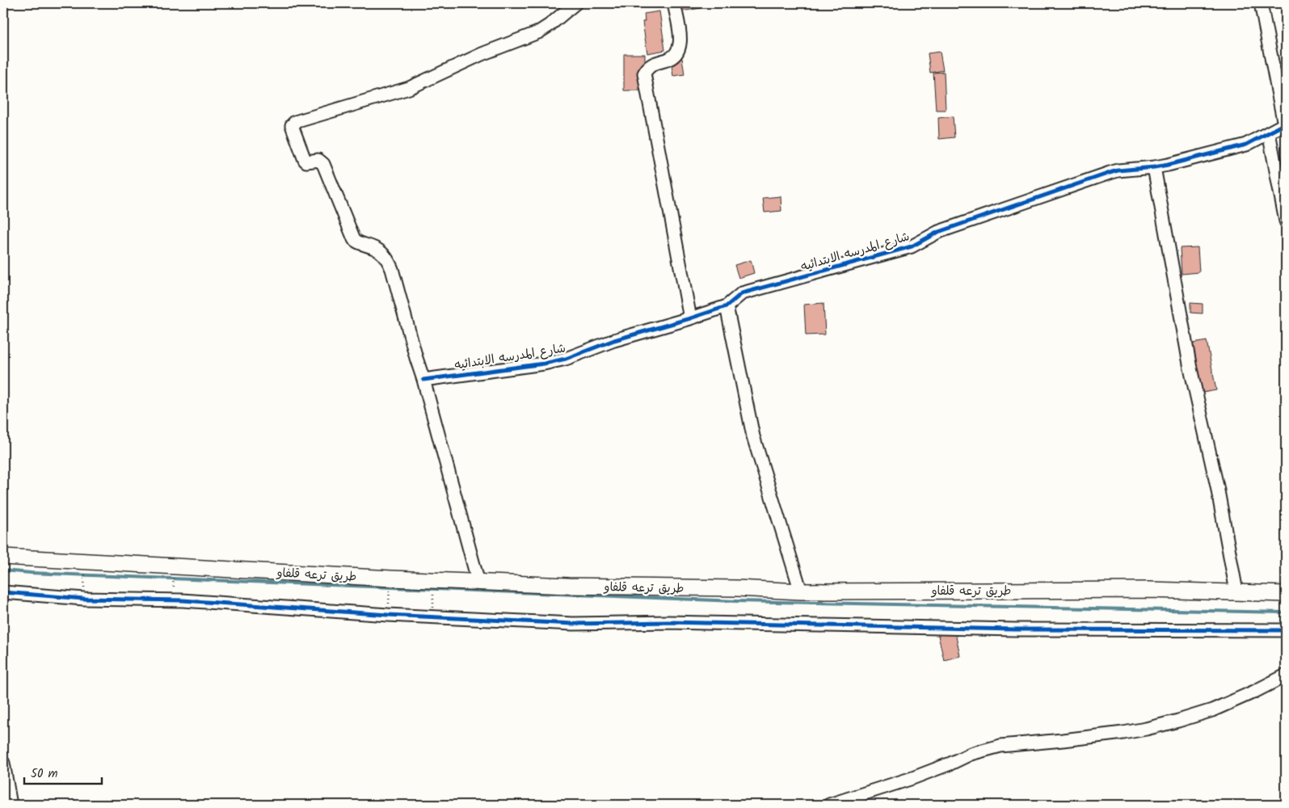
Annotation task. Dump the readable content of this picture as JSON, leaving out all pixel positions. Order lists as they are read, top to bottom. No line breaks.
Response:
{"streets":{"street":["شارع المدرسه الابتدائيه","طريق ترعه قلفاو"]},"scale_bar":"50 m"}
